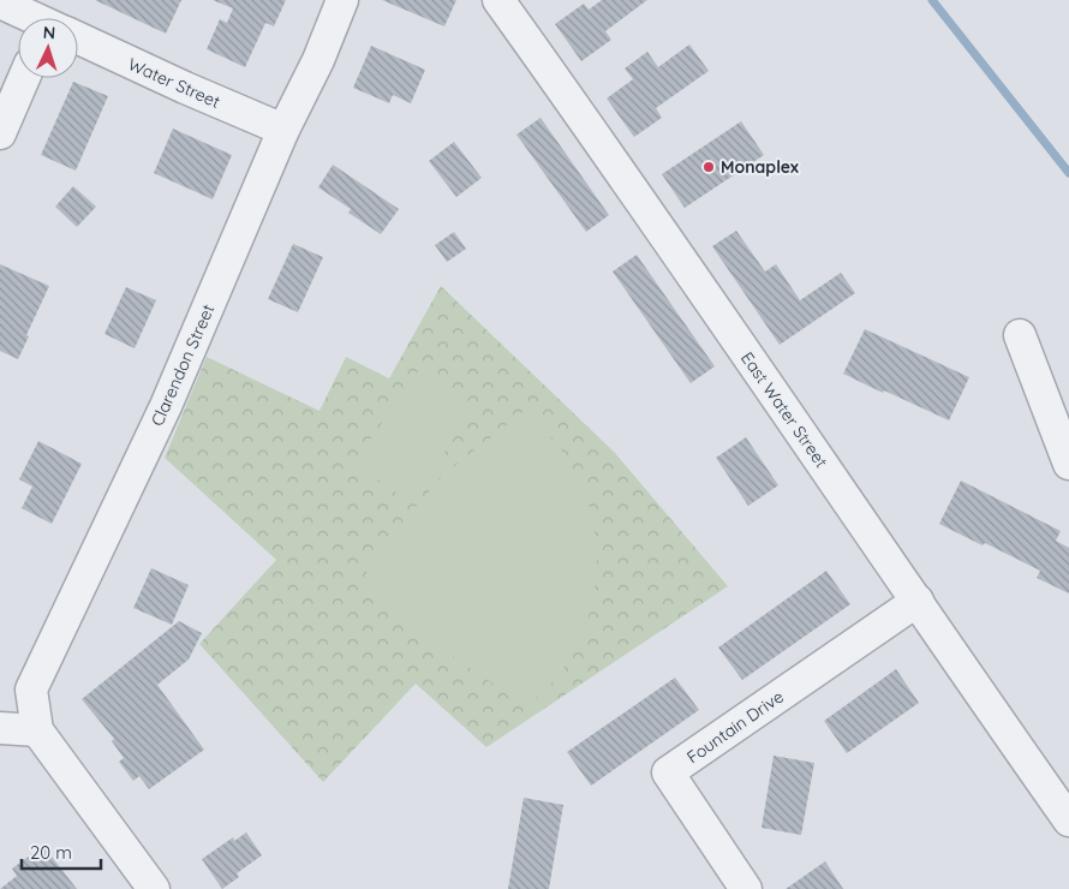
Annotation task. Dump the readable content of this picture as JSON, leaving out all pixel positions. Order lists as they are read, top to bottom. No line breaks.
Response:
{"streets":{"street":["Water Street","Clarendon Street","East Water Street","Fountain Drive"]},"crossings":[["Water Street","Clarendon Street"],["East Water Street","Fountain Drive"]],"places":["Monaplex"],"scale_bar":"20 m","north":"top"}
